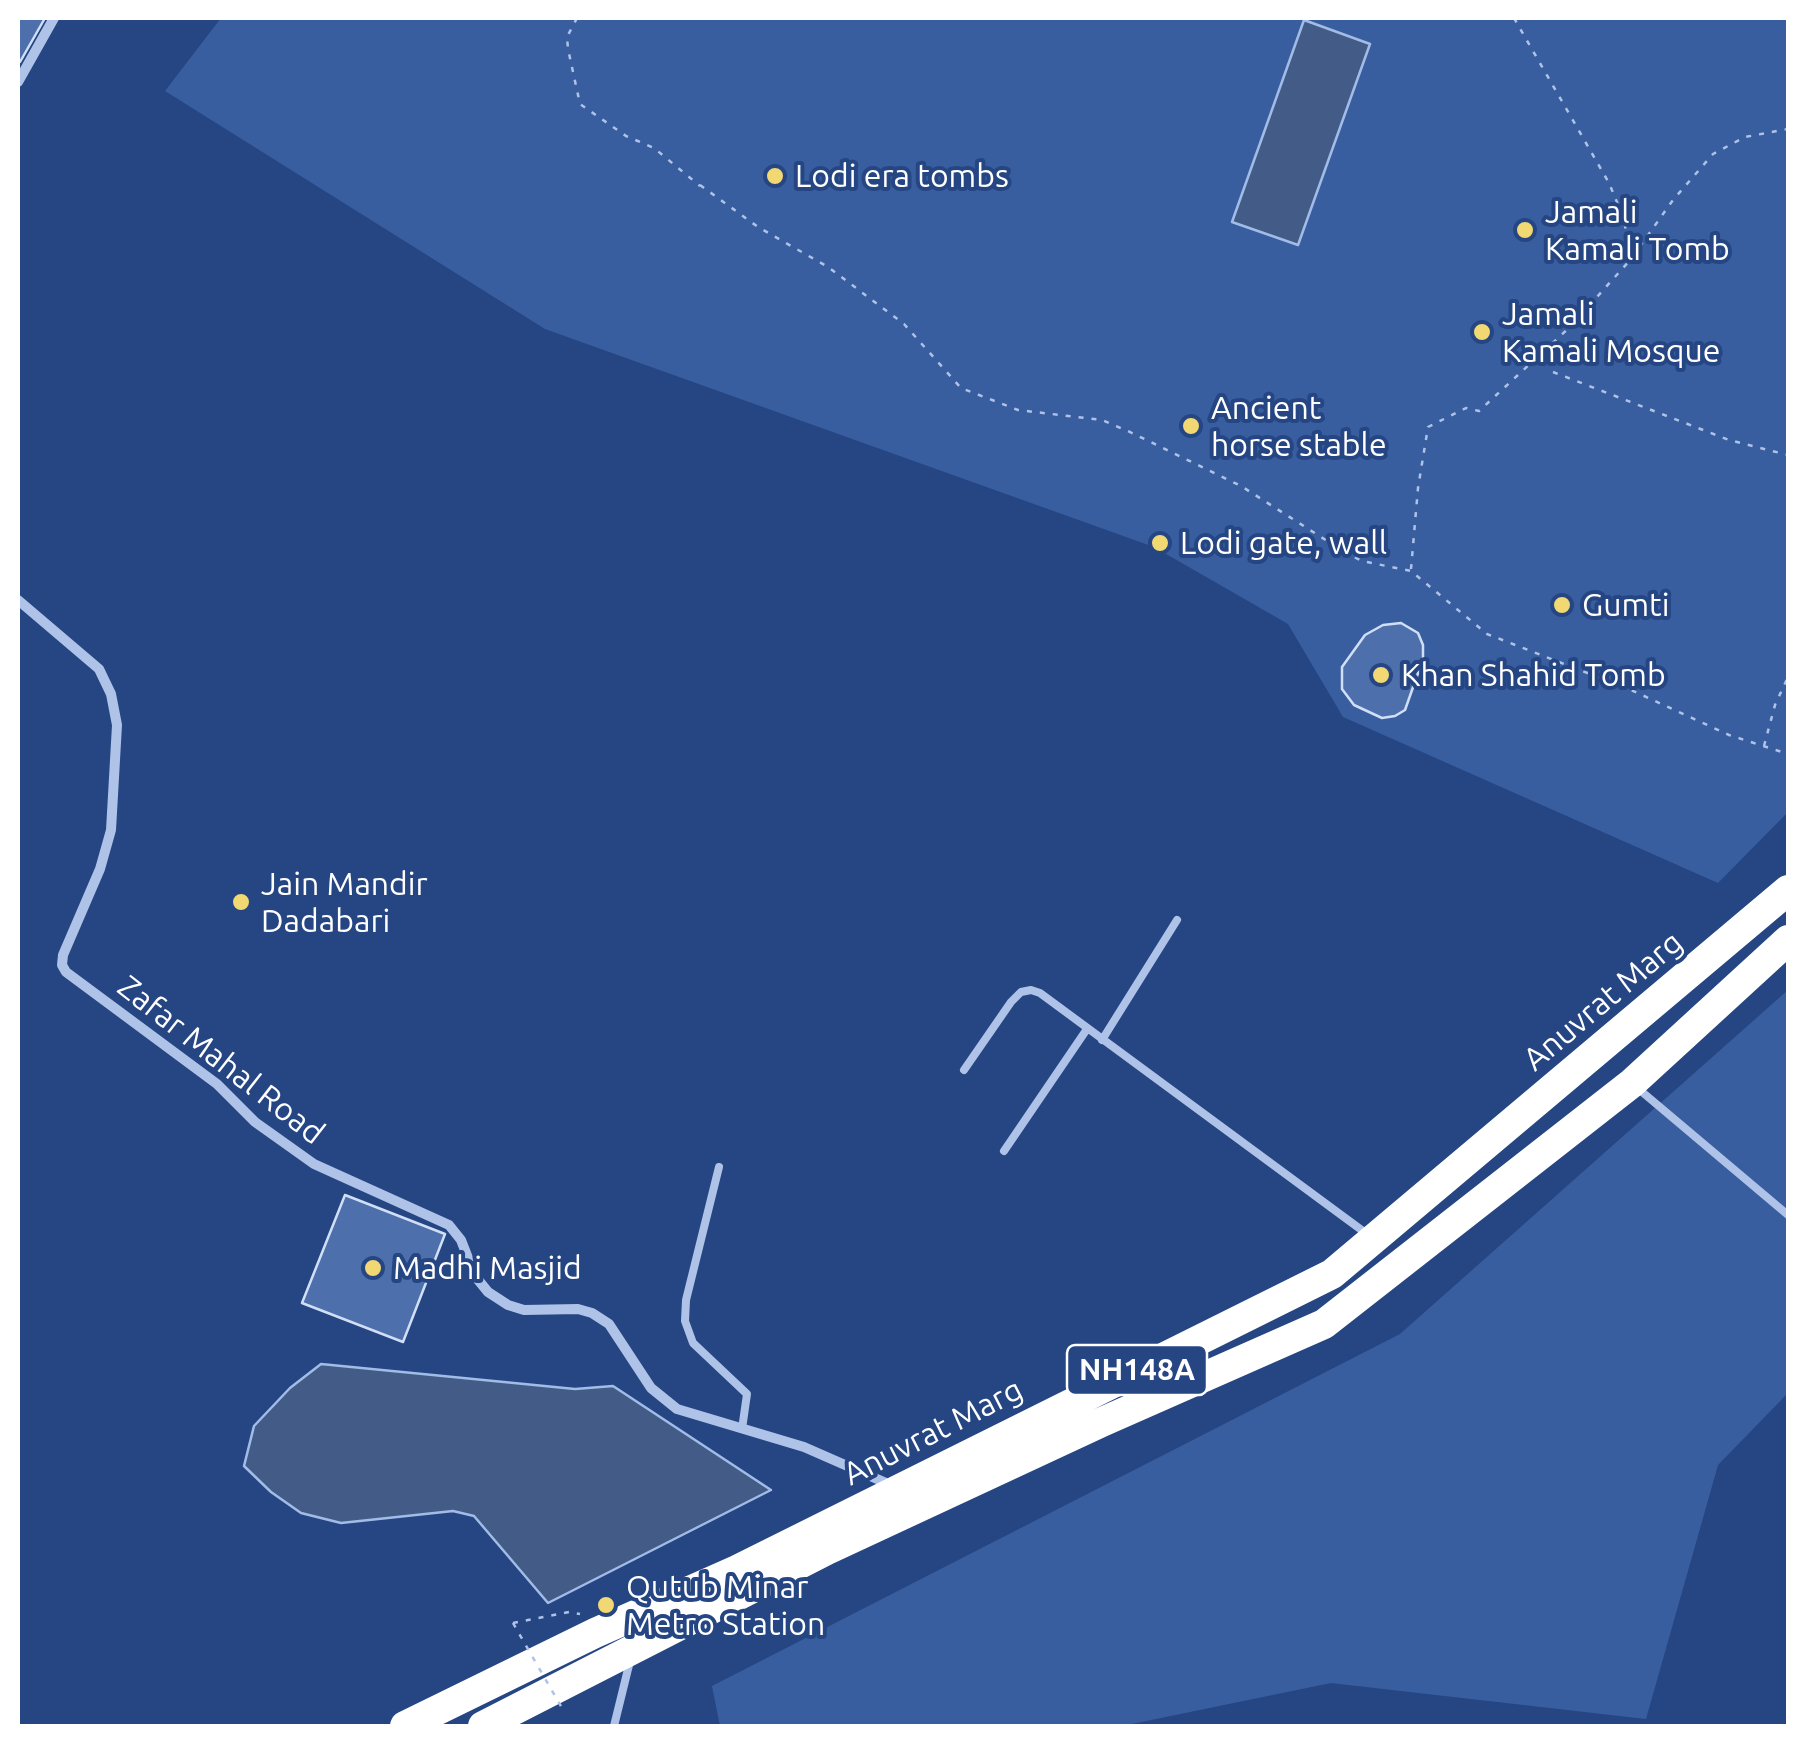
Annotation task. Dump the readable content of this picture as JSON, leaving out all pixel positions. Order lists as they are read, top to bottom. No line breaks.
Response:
{"streets":{"highway":["Anuvrat Marg","NH148A"],"street":["Zafar Mahal Road"]},"crossings":[["Anuvrat Marg","Zafar Mahal Road"]],"places":["Lodi era tombs","Jamali Kamali Tomb","Jamali Kamali Mosque","Ancient horse stable","Lodi gate, wall","Gumti","Khan Shahid Tomb","Jain Mandir Dadabari","Madhi Masjid","Qutub Minar Metro Station"]}
